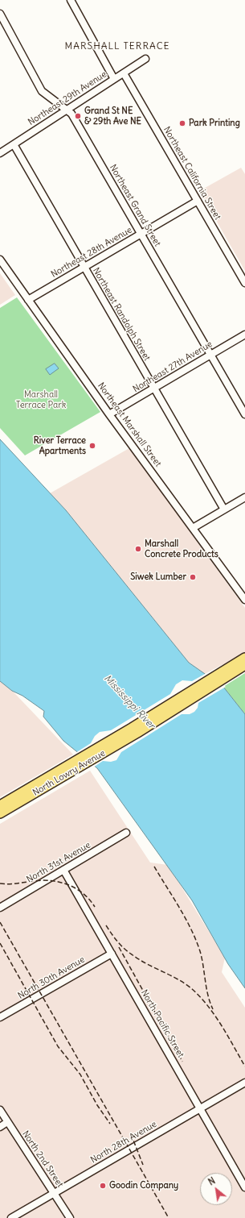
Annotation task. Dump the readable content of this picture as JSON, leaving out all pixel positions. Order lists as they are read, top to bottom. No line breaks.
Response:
{"streets":{"main road":["North Lowry Avenue"],"street":["Northeast 29th Avenue","Northeast California Street","Northeast Grand Street","Northeast 28th Avenue","Northeast Randolph Street","Northeast 27th Avenue","Northeast Marshall Street","North 31st Avenue","North 30th Avenue","North Pacific Street","North 28th Avenue","North 2nd Street"]},"crossings":[["Northeast 29th Avenue","Northeast California Street"],["Northeast 29th Avenue","Northeast Grand Street"],["Northeast 29th Avenue","Northeast Randolph Street"],["Northeast California Street","Northeast 28th Avenue"],["Northeast Grand Street","Northeast 28th Avenue"],["Northeast Grand Street","Northeast 27th Avenue"],["Northeast 28th Avenue","Northeast Randolph Street"],["Northeast 28th Avenue","Northeast Marshall Street"],["Northeast Randolph Street","Northeast 27th Avenue"],["Northeast 27th Avenue","Northeast Marshall Street"],["North 31st Avenue","North Pacific Street"],["North 30th Avenue","North Pacific Street"],["North Pacific Street","North 28th Avenue"],["North 28th Avenue","North 2nd Street"]],"districts":["MARSHALL TERRACE"],"water":["Mississippi River"],"parks":["Marshall Terrace Park"],"places":["Grand St NE & 29th Ave NE","Park Printing","River Terrace Apartments","Marshall Concrete Products","Siwek Lumber","Goodin Company"],"north":"top left"}
